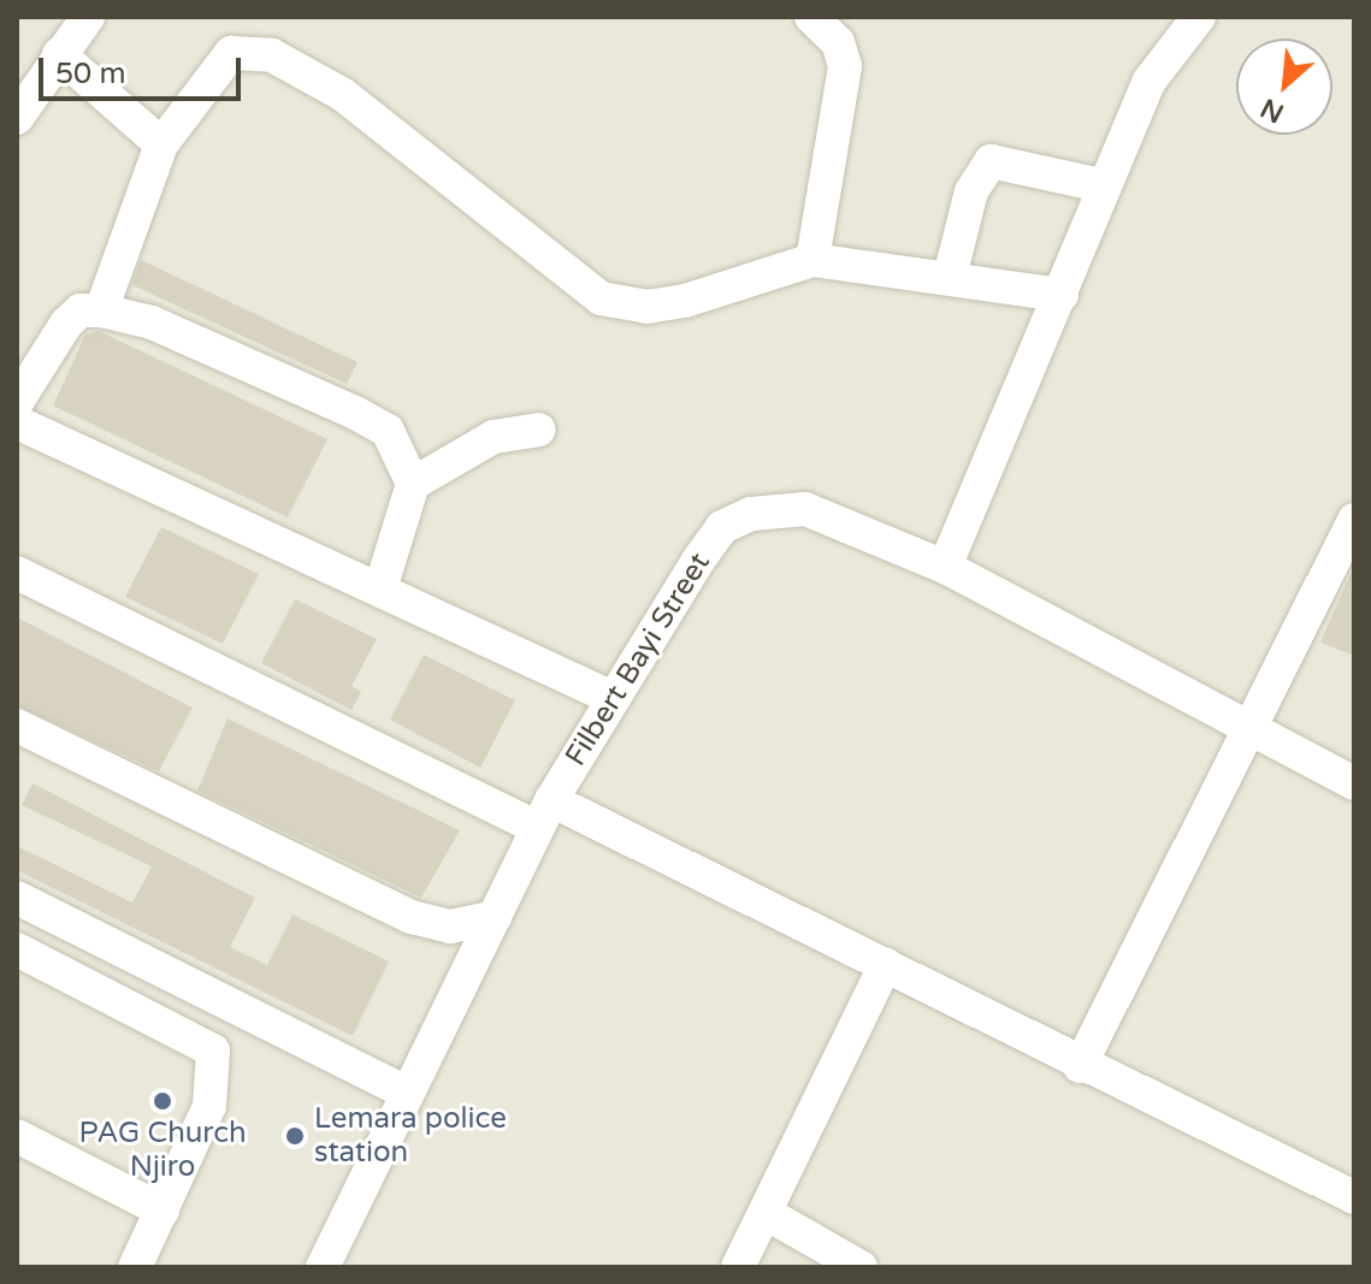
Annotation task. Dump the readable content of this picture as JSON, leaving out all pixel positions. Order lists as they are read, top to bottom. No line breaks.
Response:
{"streets":{"street":["Filbert Bayi Street"]},"places":["PAG Church Njiro","Lemara police station"],"scale_bar":"50 m","north":"bottom left"}
